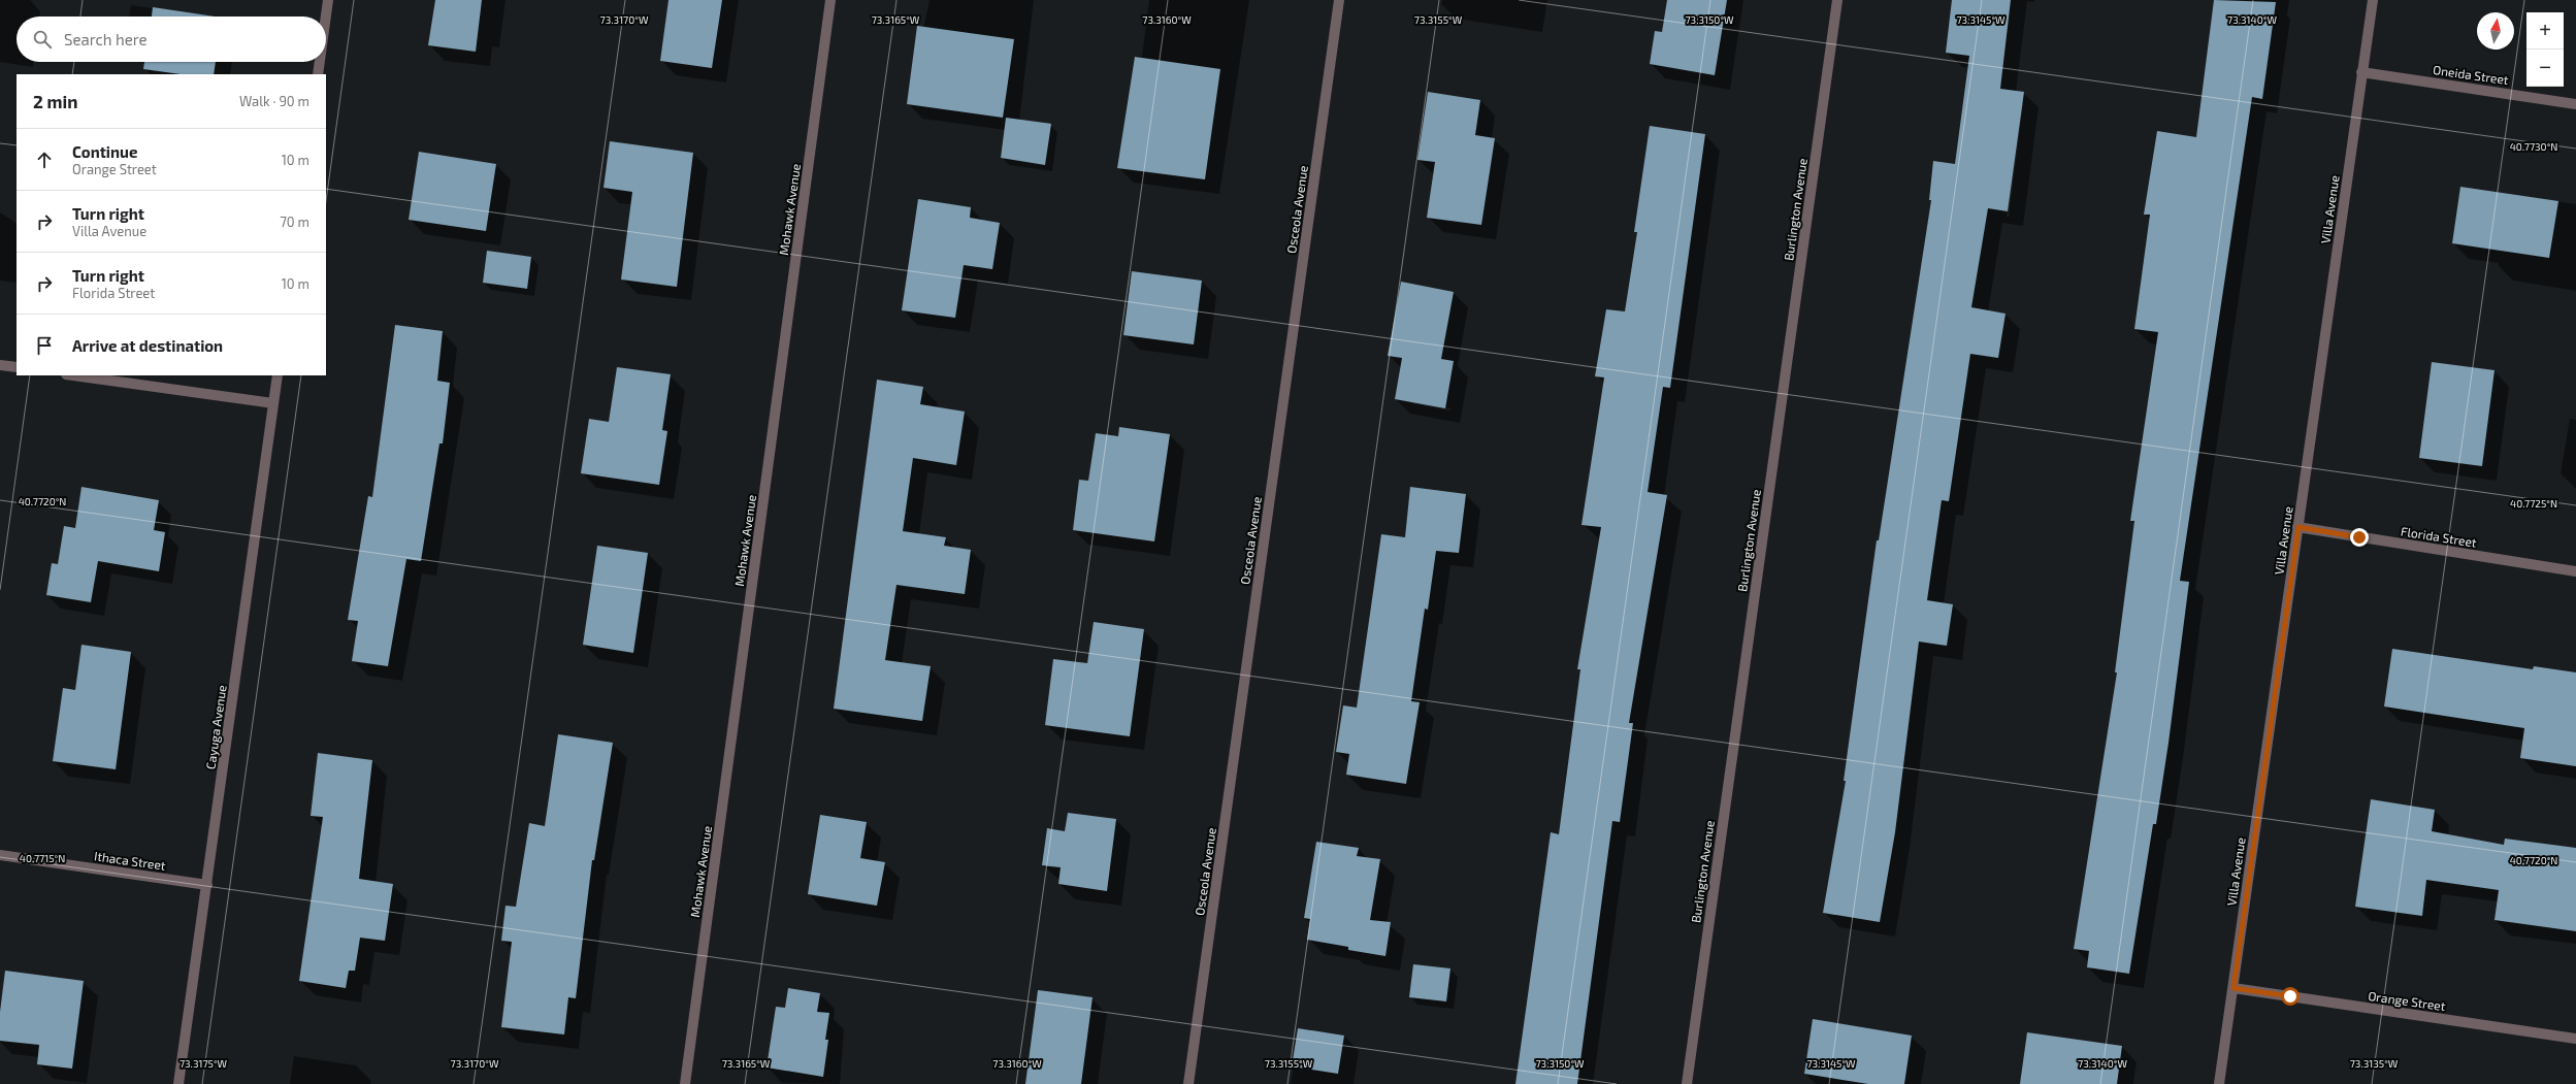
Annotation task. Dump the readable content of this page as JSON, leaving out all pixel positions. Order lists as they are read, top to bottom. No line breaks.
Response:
{"streets":{"street":["Oneida Street","Mohawk Avenue","Osceola Avenue","Burlington Avenue","Villa Avenue","Florida Street","Cayuga Avenue","Ithaca Street","Orange Street"]},"crossings":[["Oneida Street","Villa Avenue"],["Villa Avenue","Florida Street"],["Villa Avenue","Orange Street"],["Cayuga Avenue","Ithaca Street"]],"north":"top","page":{"map_buttons":["+","−"],"search":"Search here","heading":["2 min","Walk · 90 m"],"list":[["Continue","Orange Street","10 m"],["Turn right","Villa Avenue","70 m"],["Turn right","Florida Street","10 m"],"Arrive at destination"]},"coordinates":["73.3170°W","73.3165°W","73.3160°W","73.3155°W","73.3150°W","73.3145°W","73.3140°W","40.7730°N","40.7720°N","40.7725°N","40.7715°N","73.3175°W","73.3135°W"]}
